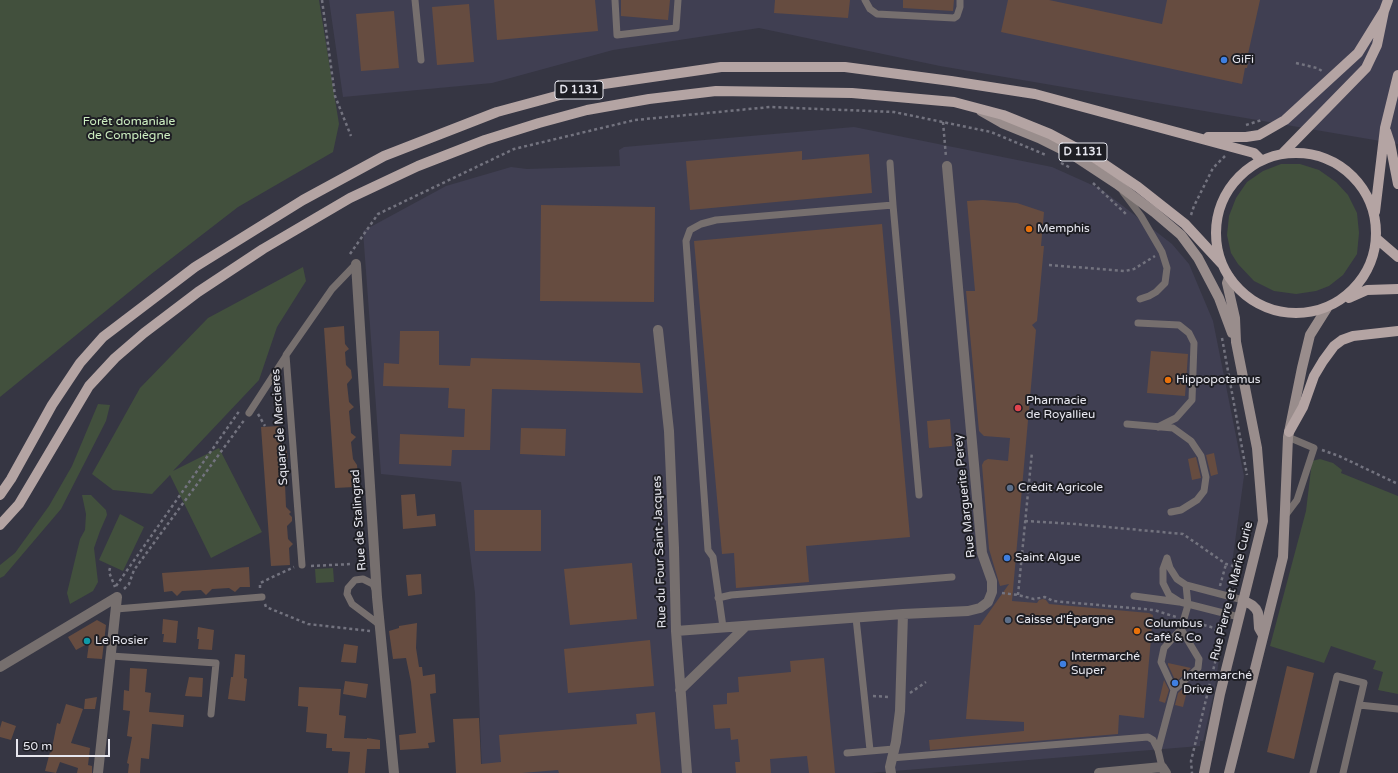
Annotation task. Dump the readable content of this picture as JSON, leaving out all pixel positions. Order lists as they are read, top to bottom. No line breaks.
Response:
{"streets":{"main road":["D 1131","Rue Pierre et Marie Curie"],"street":["Rue Marguerite Perey","Rue de Stalingrad","Rue du Four Saint-Jacques"],"lane":["Square de Mercieres"]},"crossings":[["Square de Mercieres","Rue de Stalingrad"]],"parks":["Forêt domaniale de Compiègne"],"places":["GiFi","Memphis","Hippopotamus","Pharmacie de Royallieu","Crédit Agricole","Saint Algue","Caisse d'Épargne","Columbus Café & Co","Le Rosier","Intermarché Super","Intermarché Drive"],"scale_bar":"50 m"}
